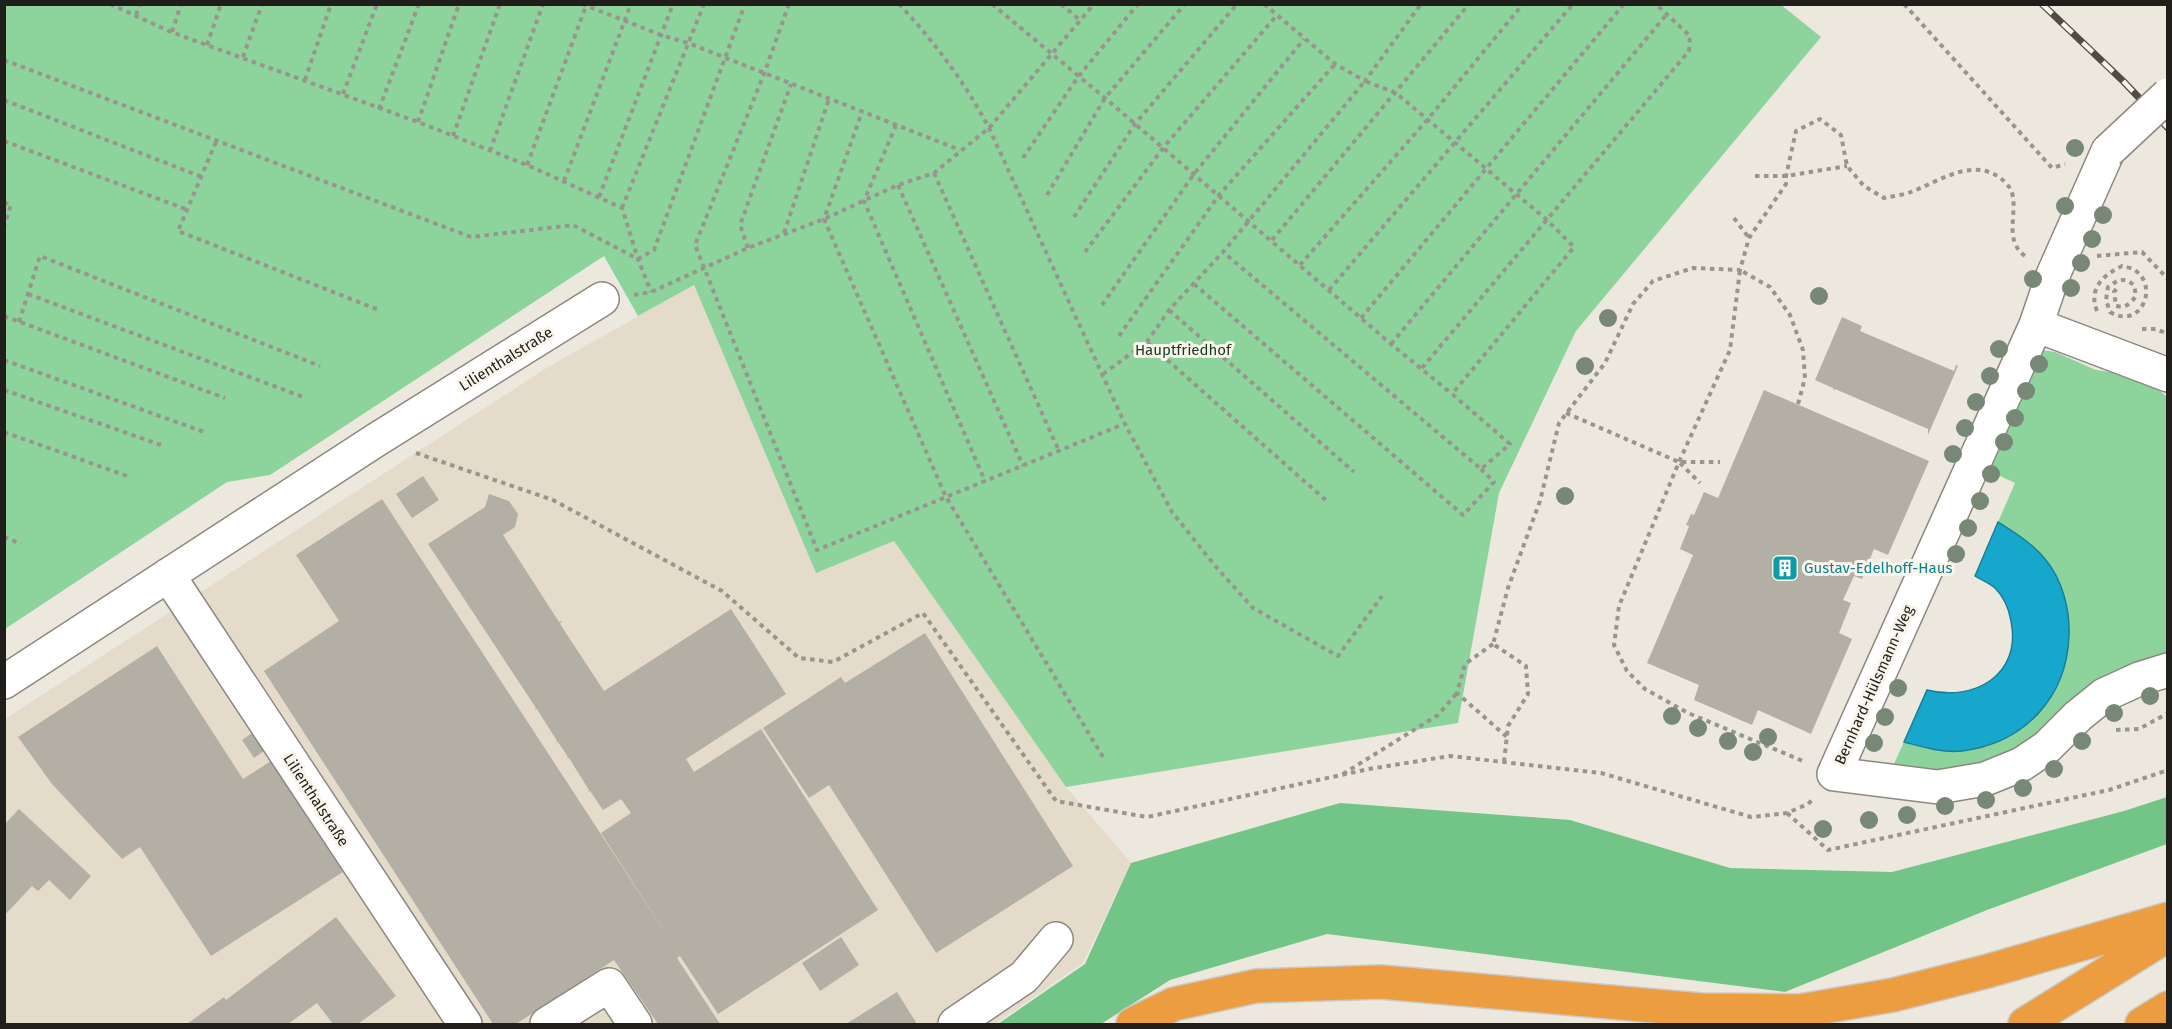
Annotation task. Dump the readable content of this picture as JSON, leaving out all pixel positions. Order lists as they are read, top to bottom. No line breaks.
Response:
{"streets":{"street":["Lilienthalstraße","Bernhard-Hülsmann-Weg"]},"parks":["Hauptfriedhof"],"places":{"building":["Gustav-Edelhoff-Haus"]}}
